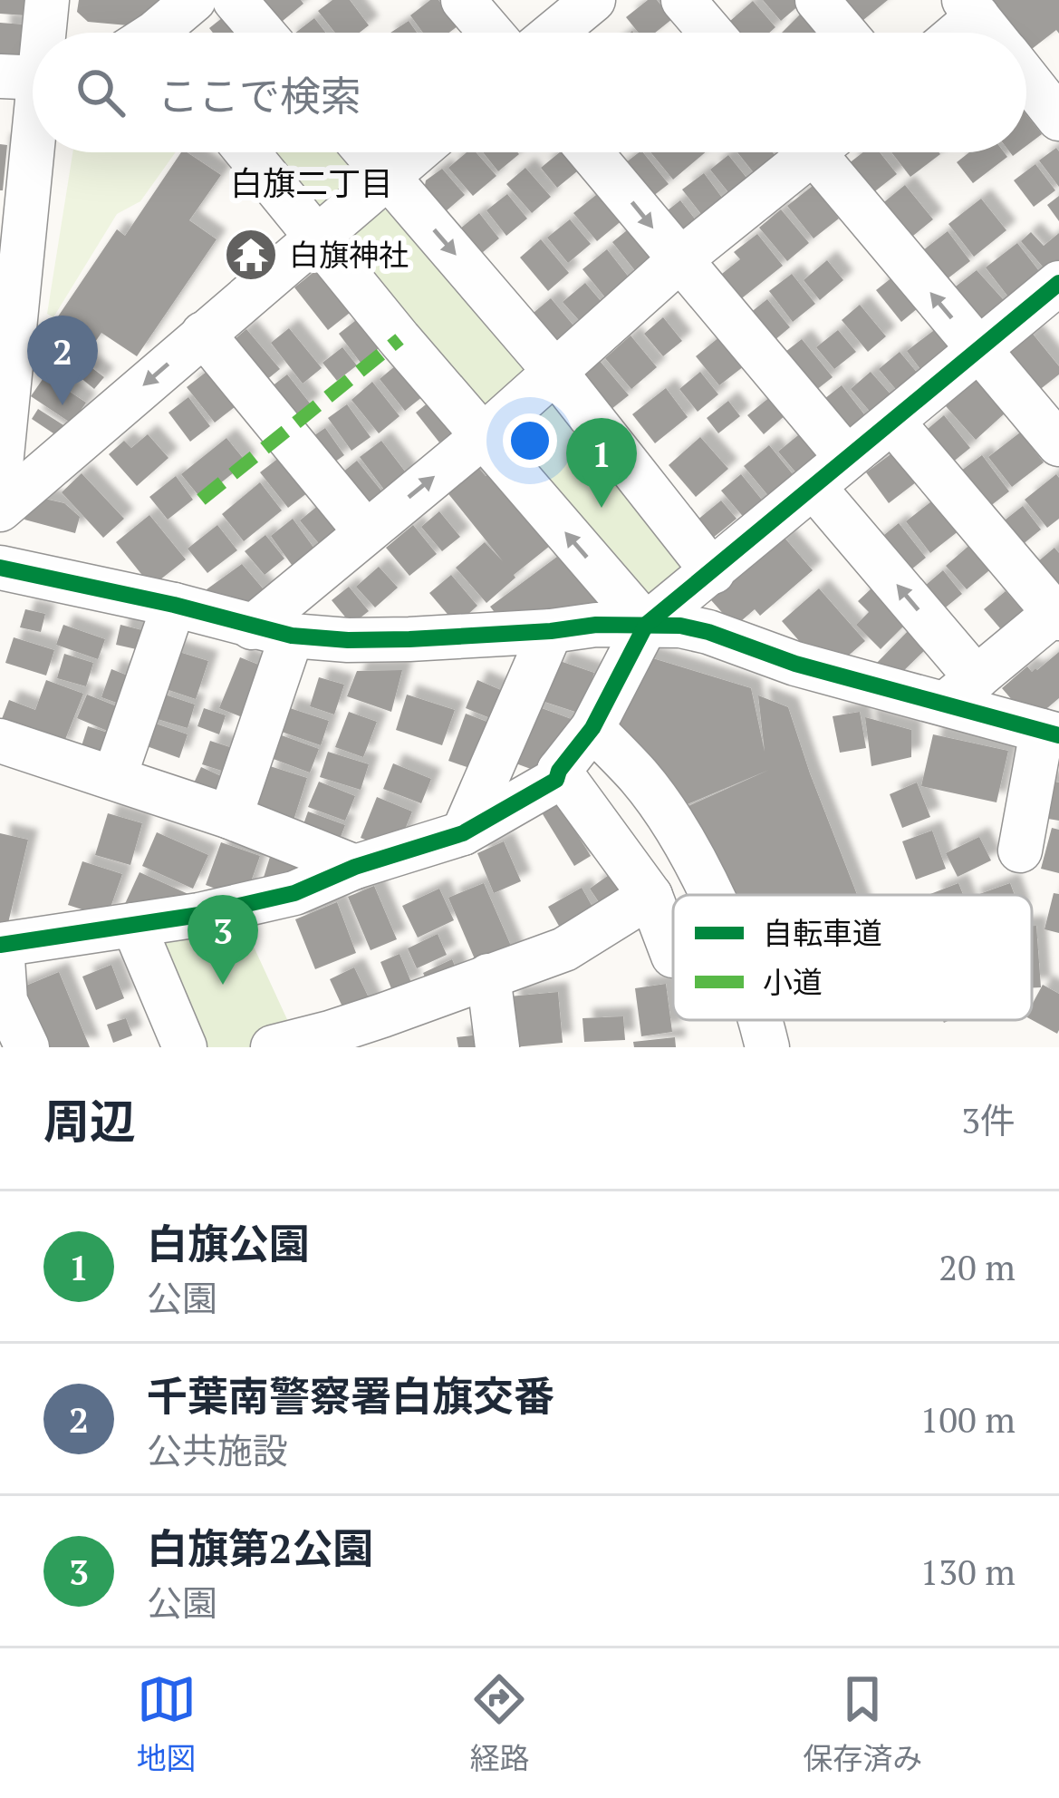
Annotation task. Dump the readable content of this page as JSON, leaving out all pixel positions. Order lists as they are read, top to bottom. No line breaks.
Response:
{"districts":["白旗二丁目"],"places":{"temple":["白旗神社"]},"legend":["自転車道","小道"],"page":{"search":"ここで検索","pins":["2","1","3"],"heading":["周辺","3件"],"list":[{"mark":"1","name":"白旗公園","note":"公園","value":"20 m"},{"mark":"2","name":"千葉南警察署白旗交番","note":"公共施設","value":"100 m"},{"mark":"3","name":"白旗第2公園","note":"公園","value":"130 m"}],"nav":["地図","経路","保存済み"]}}
